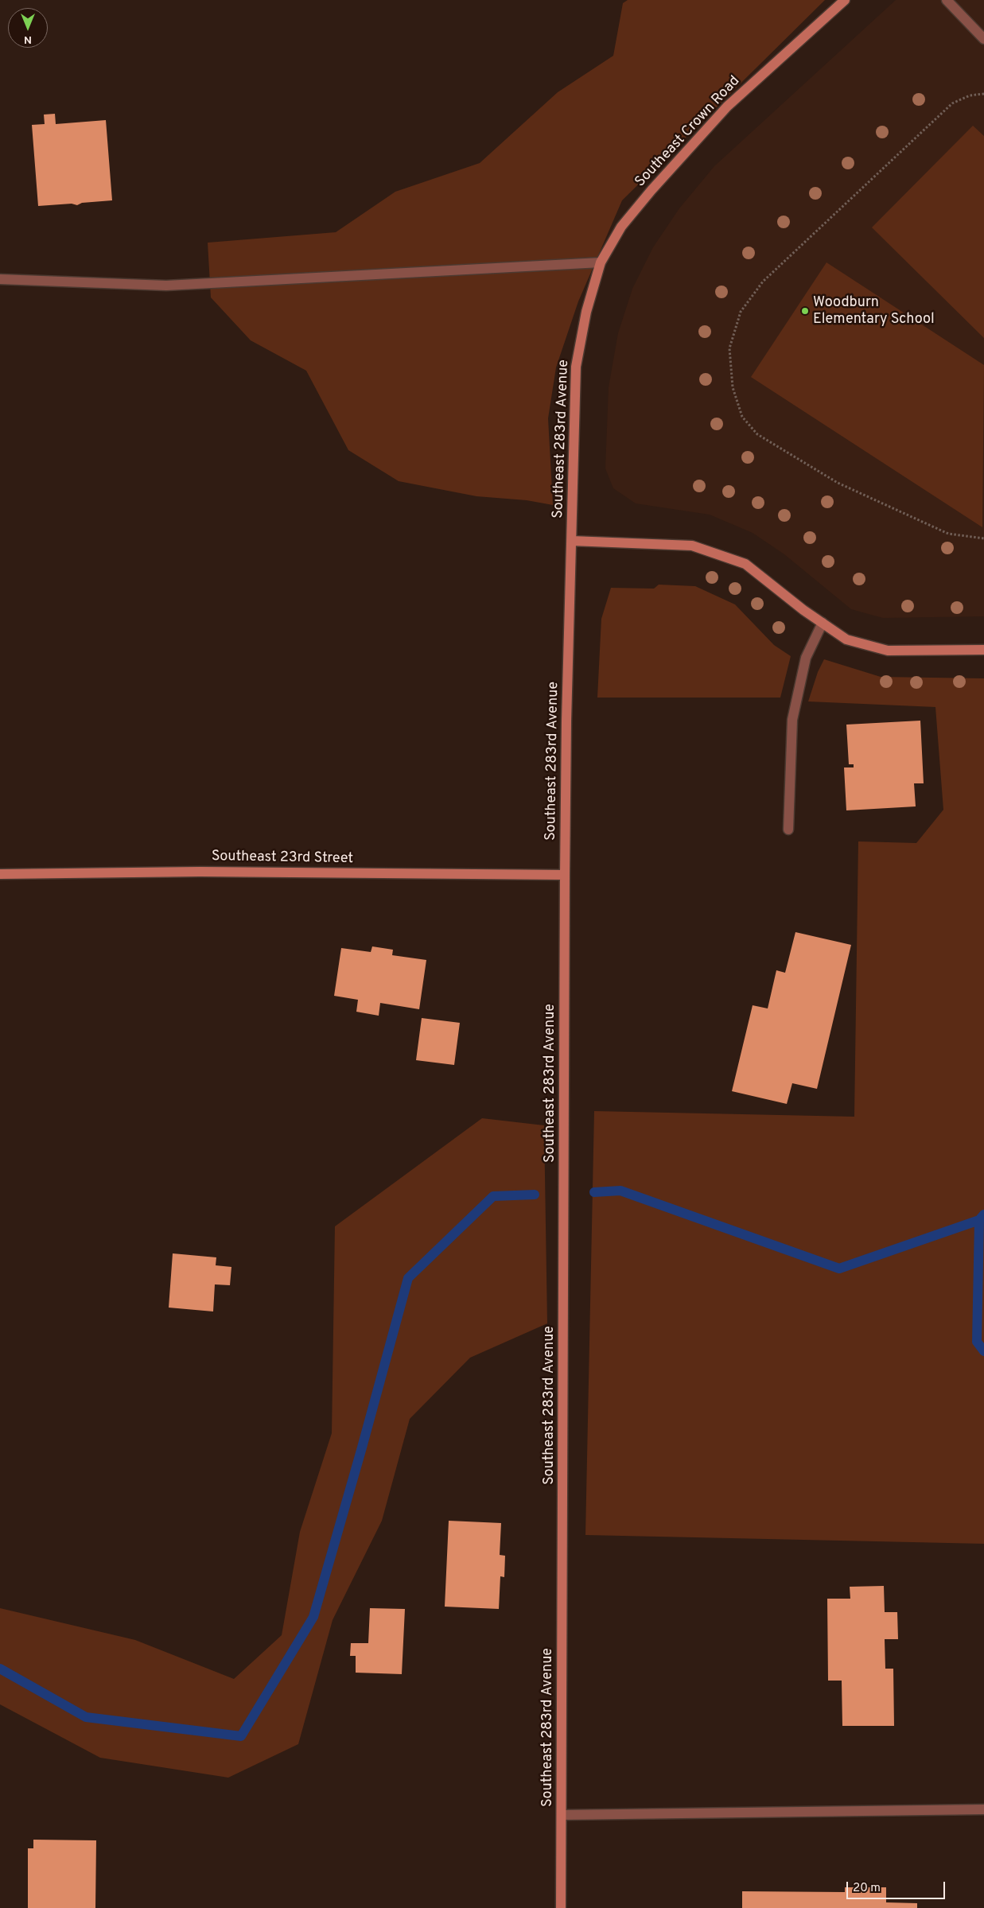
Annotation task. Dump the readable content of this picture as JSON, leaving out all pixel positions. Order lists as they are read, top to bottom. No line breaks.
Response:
{"streets":{"street":["Southeast Crown Road","Southeast 283rd Avenue","Southeast 23rd Street"]},"crossings":[["Southeast Crown Road","Southeast 283rd Avenue"],["Southeast 283rd Avenue","Southeast 23rd Street"]],"places":["Woodburn Elementary School"],"scale_bar":"20 m","north":"bottom"}
